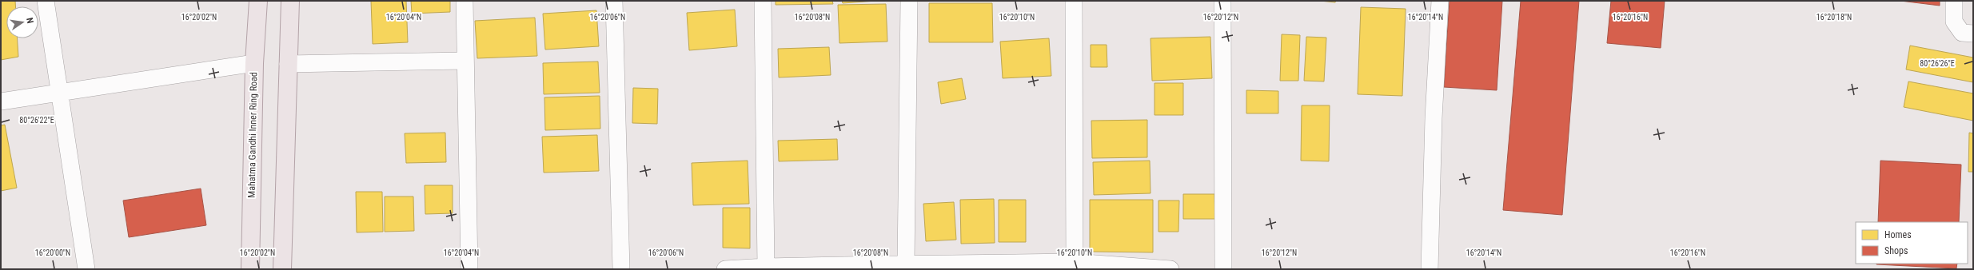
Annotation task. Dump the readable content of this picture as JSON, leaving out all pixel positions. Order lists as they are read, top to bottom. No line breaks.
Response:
{"streets":{"main road":["Mahatma Gandhi Inner Ring Road"]},"legend":["Homes","Shops"],"north":"right","coordinates":["16°20'04\"N","16°20'18\"N","16°20'02\"N","16°20'06\"N","16°20'08\"N","16°20'10\"N","16°20'12\"N","16°20'14\"N","16°20'16\"N","80°26'26\"E","80°26'22\"E","16°20'00\"N"]}
